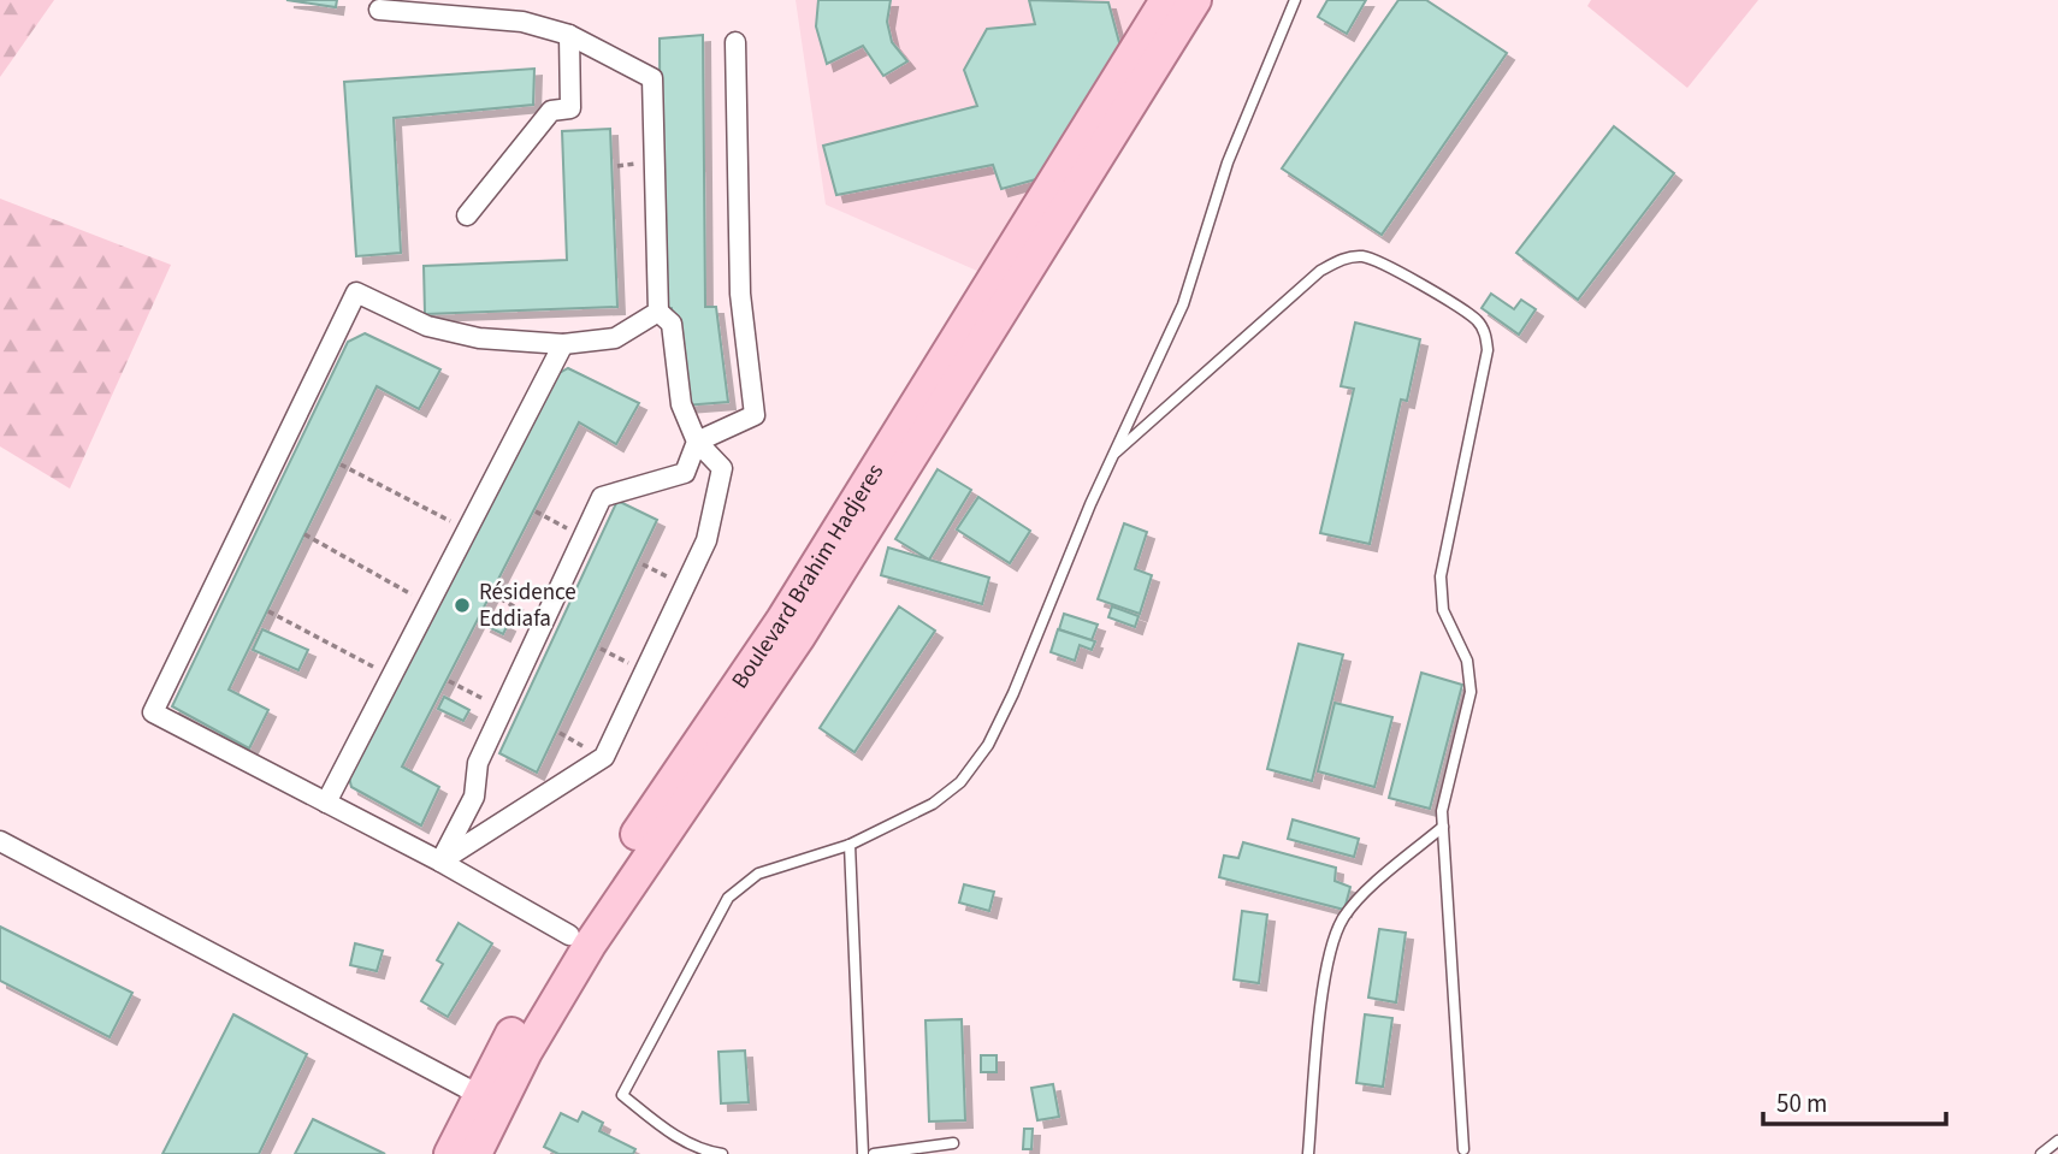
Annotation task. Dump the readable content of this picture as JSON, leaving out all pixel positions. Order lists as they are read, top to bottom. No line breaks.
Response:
{"streets":{"main road":["Boulevard Brahim Hadjeres"]},"places":["Résidence Eddiafa"],"scale_bar":"50 m"}
